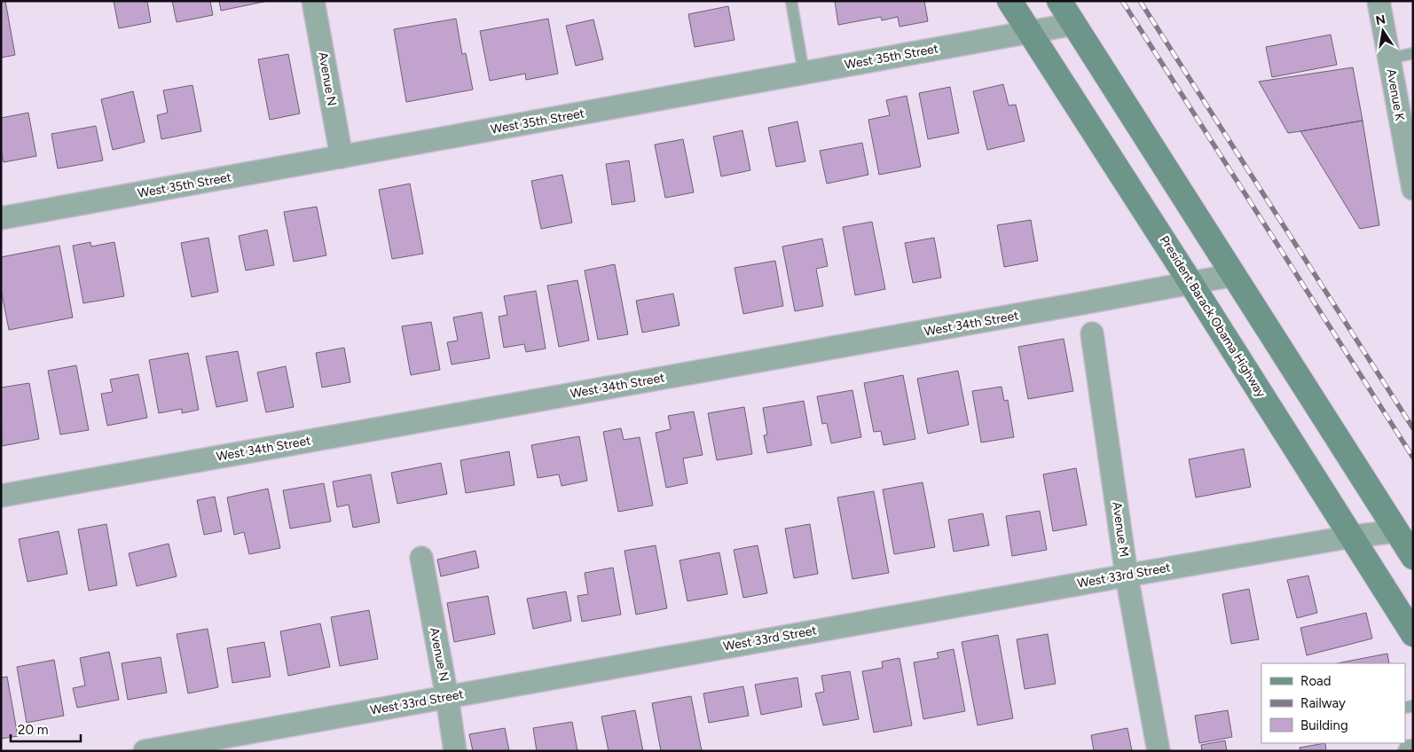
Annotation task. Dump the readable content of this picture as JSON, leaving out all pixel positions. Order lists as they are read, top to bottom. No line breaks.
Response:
{"streets":{"main road":["President Barack Obama Highway"],"street":["West 35th Street","Avenue N","Avenue K","West 34th Street","Avenue M","West 33rd Street"]},"crossings":[["West 35th Street","Avenue N"],["West 35th Street","President Barack Obama Highway"],["Avenue N","West 33rd Street"],["President Barack Obama Highway","West 34th Street"],["President Barack Obama Highway","West 33rd Street"],["Avenue M","West 33rd Street"]],"legend":["Road","Railway","Building"],"scale_bar":"20 m","north":"top"}
